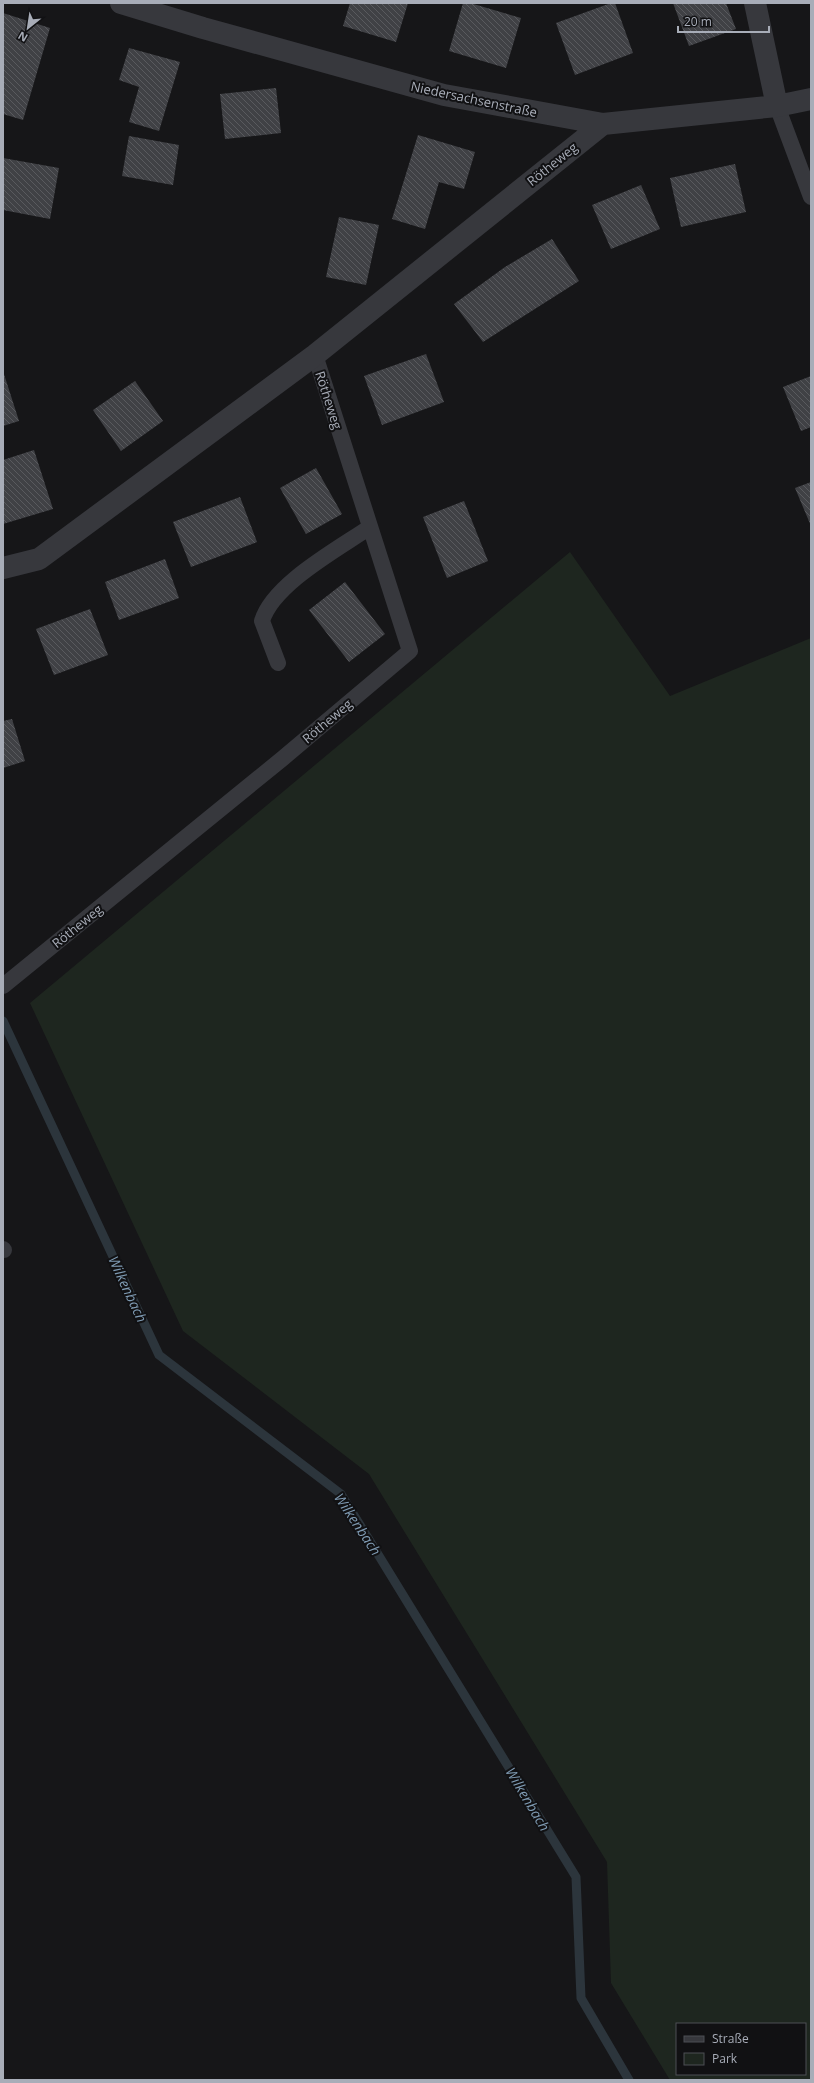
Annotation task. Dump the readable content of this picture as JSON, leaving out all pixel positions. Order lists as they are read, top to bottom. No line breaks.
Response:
{"streets":{"street":["Niedersachsenstraße","Rötheweg"]},"crossings":[["Niedersachsenstraße","Rötheweg"]],"water":["Wilkenbach"],"legend":["Straße","Park"],"scale_bar":"20 m","north":"bottom left"}
